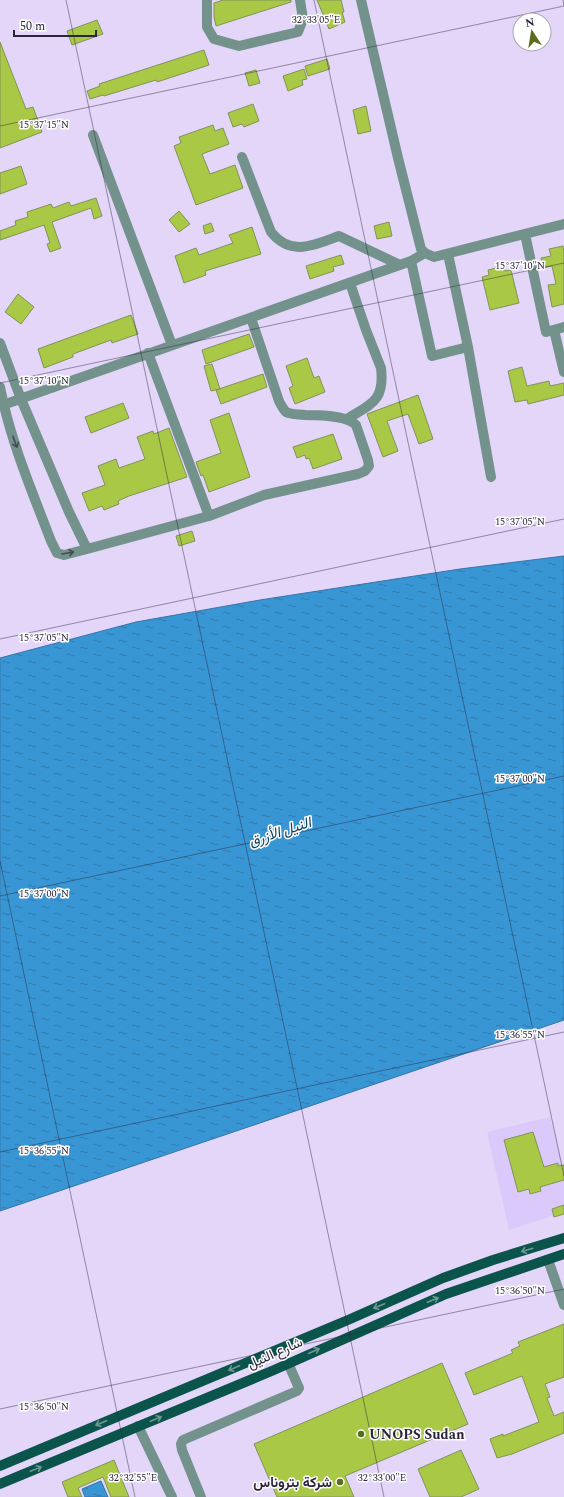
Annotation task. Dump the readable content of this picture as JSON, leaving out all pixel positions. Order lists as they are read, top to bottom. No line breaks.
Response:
{"streets":{"main road":["شارع النيل"]},"water":["النيل الأزرق"],"places":["UNOPS Sudan","شركة بتروناس"],"scale_bar":"50 m","north":"top","coordinates":["32°33'05\"E","15°37'15\"N","15°37'10\"N","15°37'05\"N","15°37'00\"N","15°36'55\"N","15°36'50\"N","32°32'55\"E","32°33'00\"E"]}
